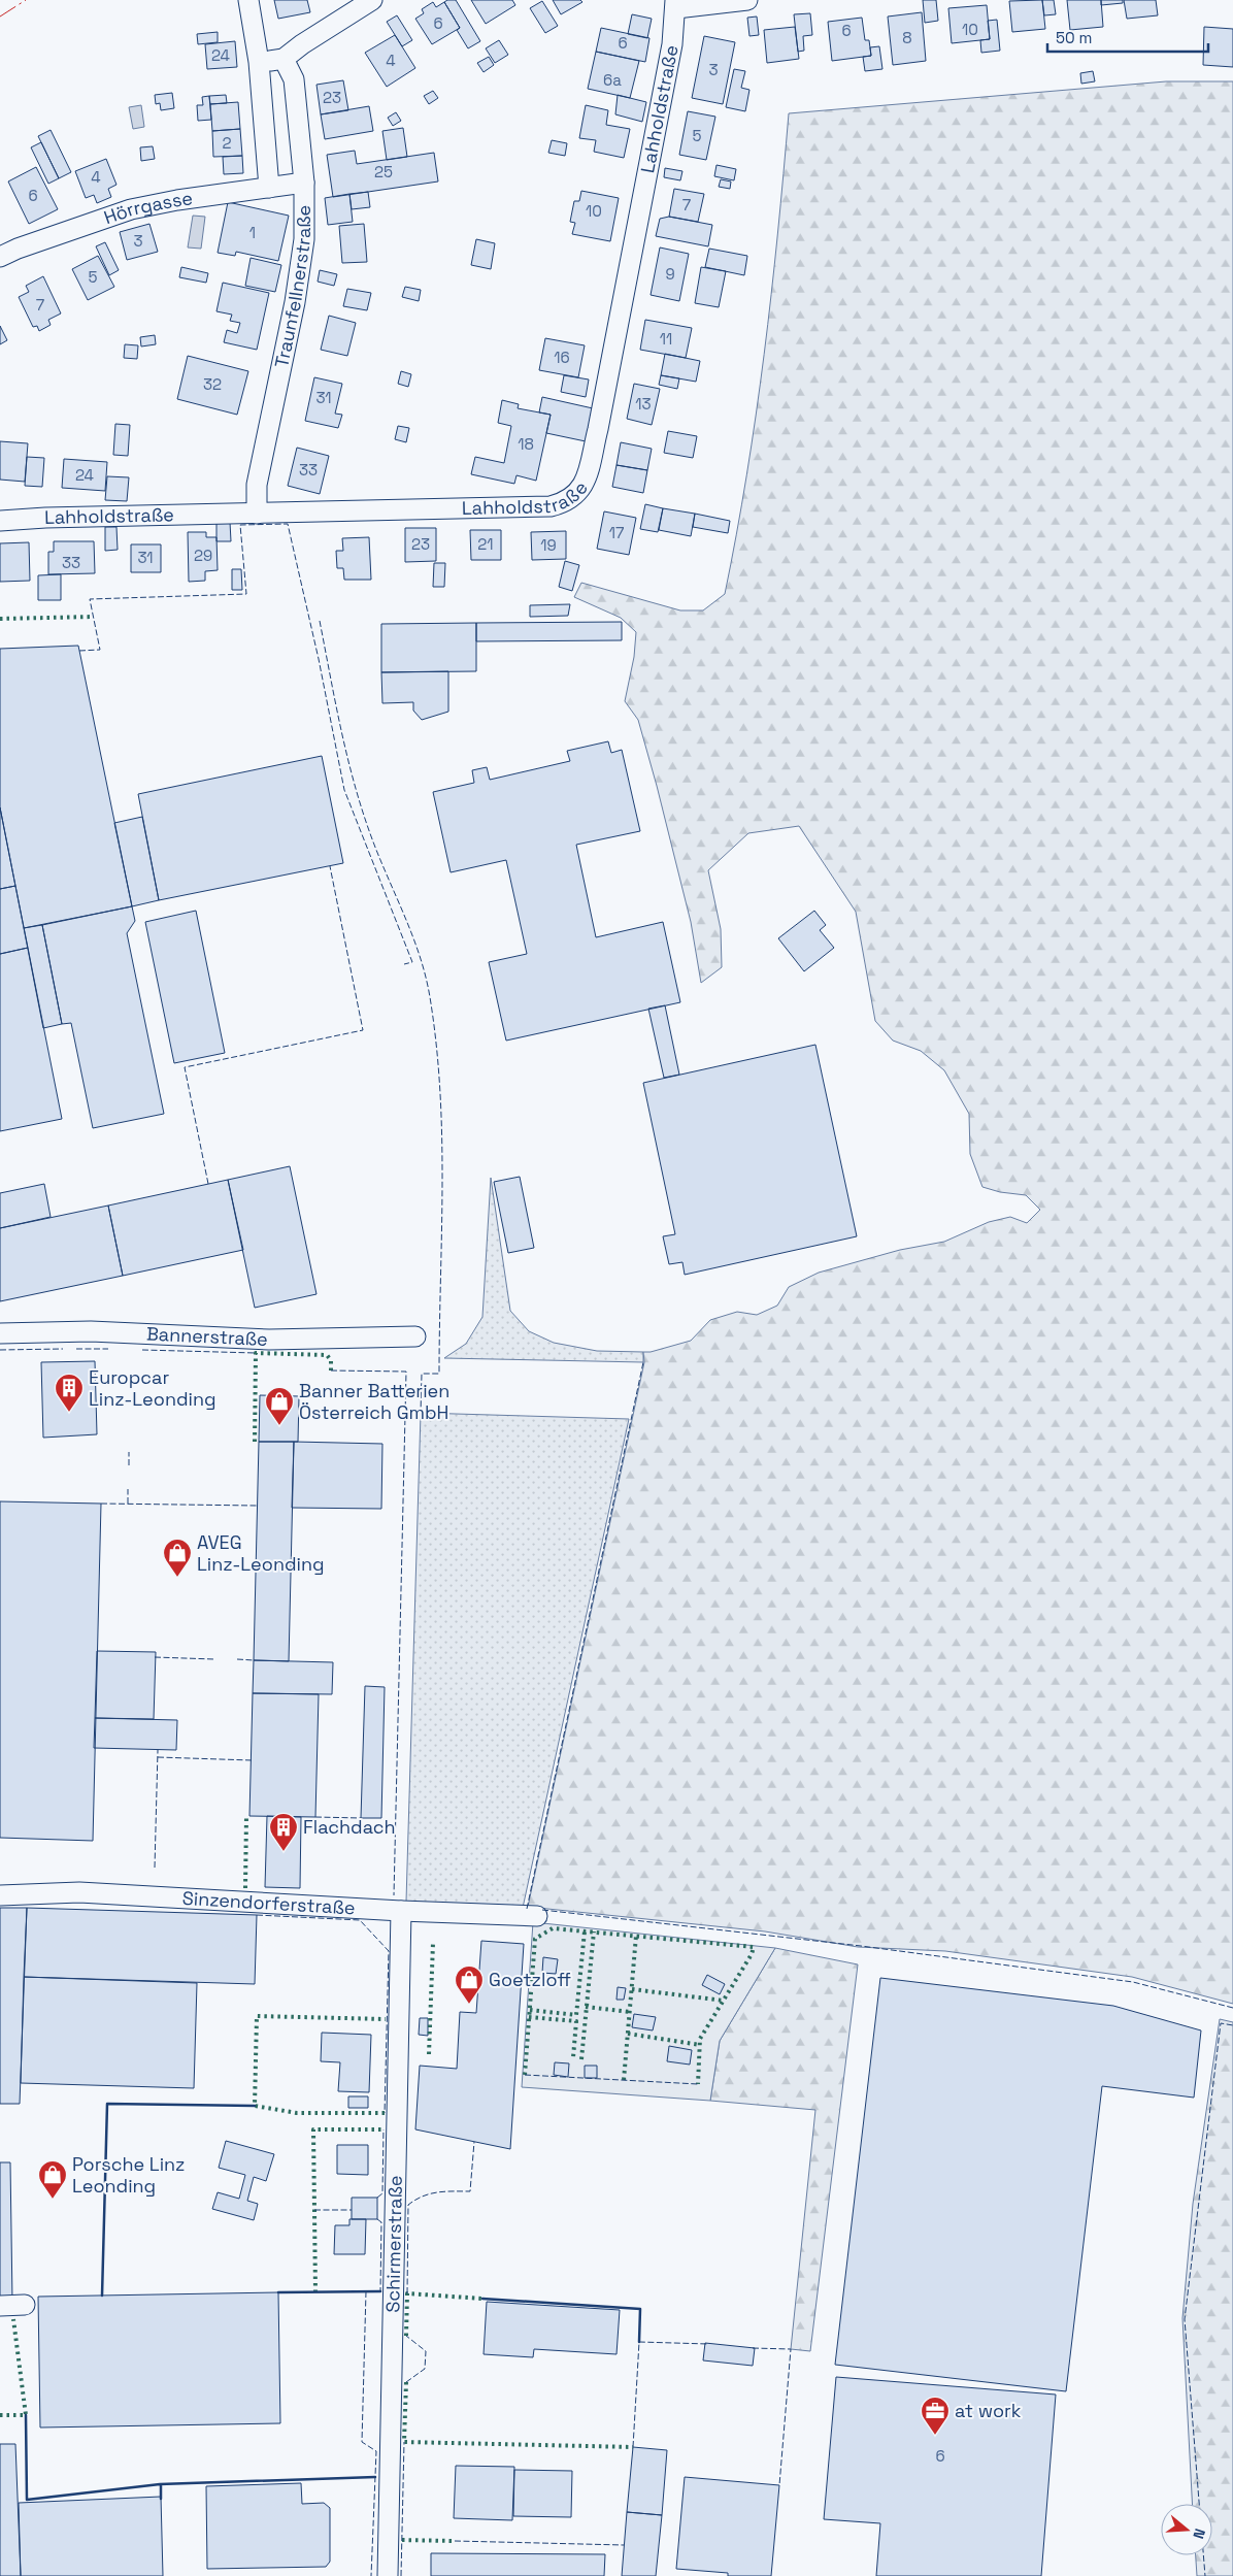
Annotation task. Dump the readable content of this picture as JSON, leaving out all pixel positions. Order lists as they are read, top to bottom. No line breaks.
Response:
{"streets":{"street":["Lahholdstraße","Hörrgasse","Traunfellnerstraße","Bannerstraße","Sinzendorferstraße","Schirmerstraße"]},"crossings":[["Lahholdstraße","Traunfellnerstraße"],["Hörrgasse","Traunfellnerstraße"],["Sinzendorferstraße","Schirmerstraße"]],"places":{"building":["Europcar Linz-Leonding","Flachdach"],"shop":["Banner Batterien Österreich GmbH","AVEG Linz-Leonding","Goetzloff","Porsche Linz Leonding"],"office":["at work"]},"house_numbers":["6","10","6","8","6","24","4","3","6a","23","5","2","25","4","6","7","10","1","3","9","5","7","11","16","32","31","13","18","33","24","17","23","21","19","29","31","33","6"],"scale_bar":"50 m","north":"right"}
